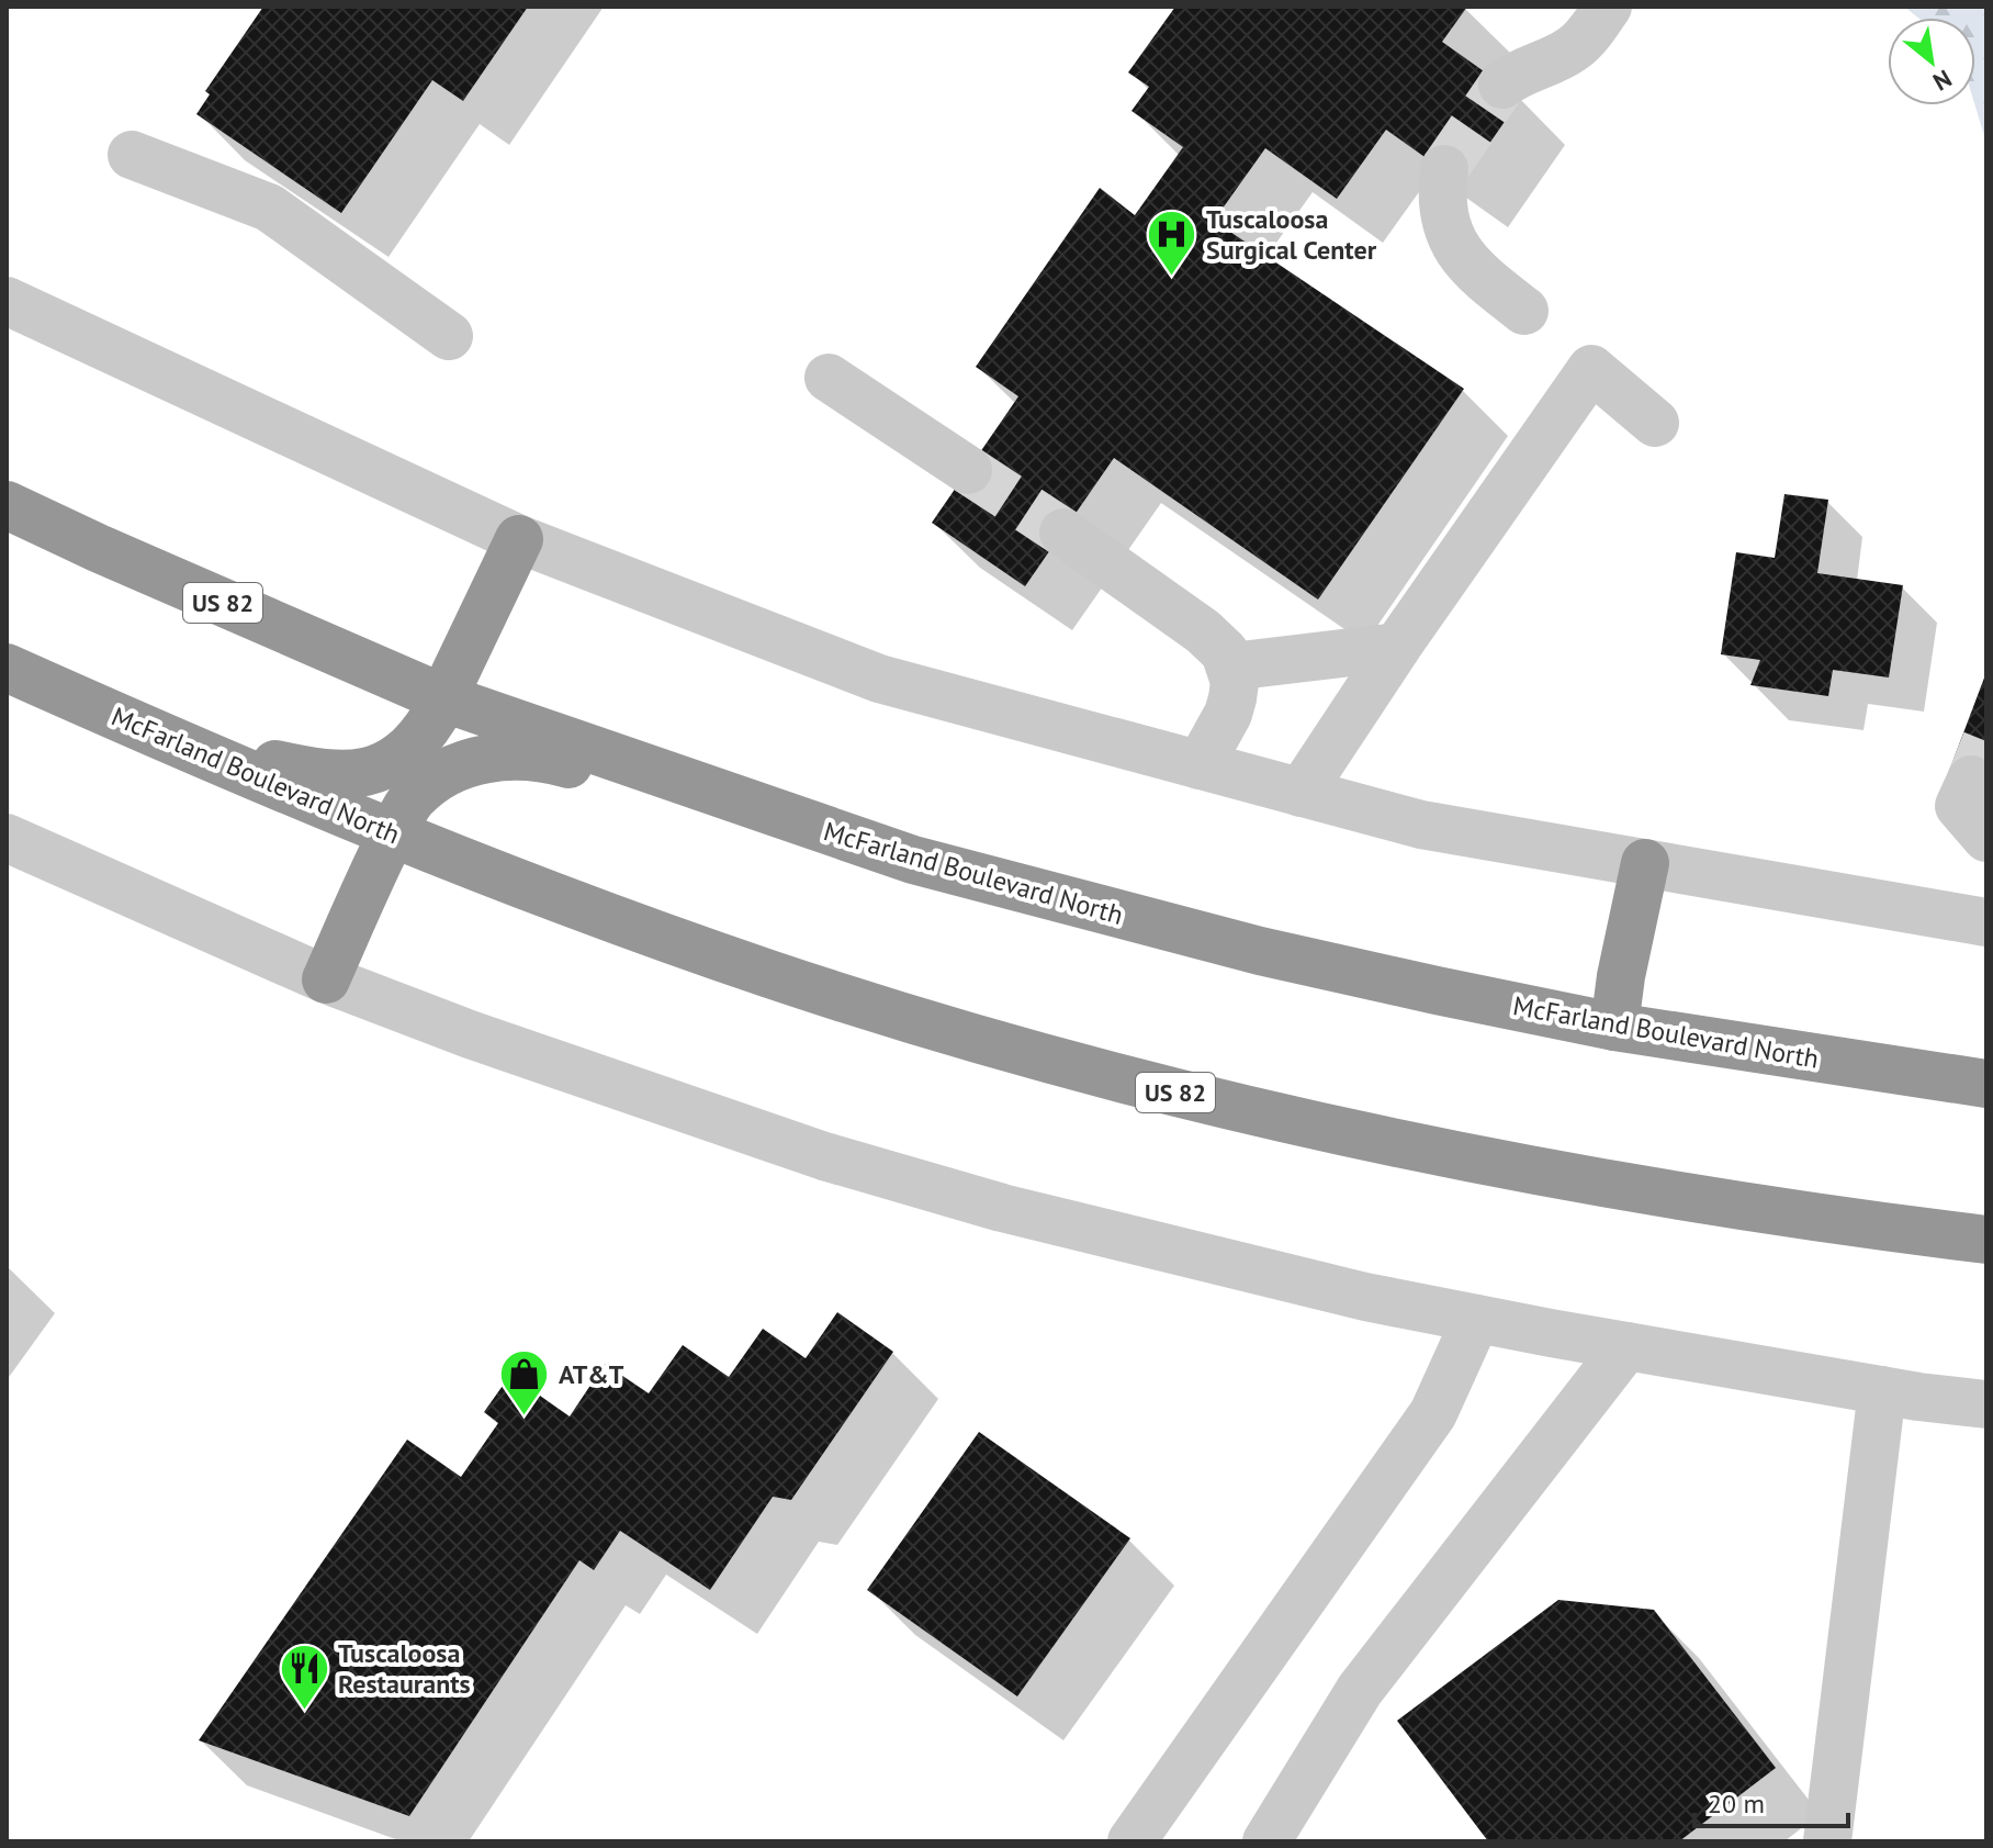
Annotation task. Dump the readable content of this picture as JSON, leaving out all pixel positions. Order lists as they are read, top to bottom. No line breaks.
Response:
{"streets":{"highway":["US 82","McFarland Boulevard North"]},"places":{"hospital":["Tuscaloosa Surgical Center"],"shop":["AT&T"],"restaurant":["Tuscaloosa Restaurants"]},"scale_bar":"20 m","north":"bottom right"}
